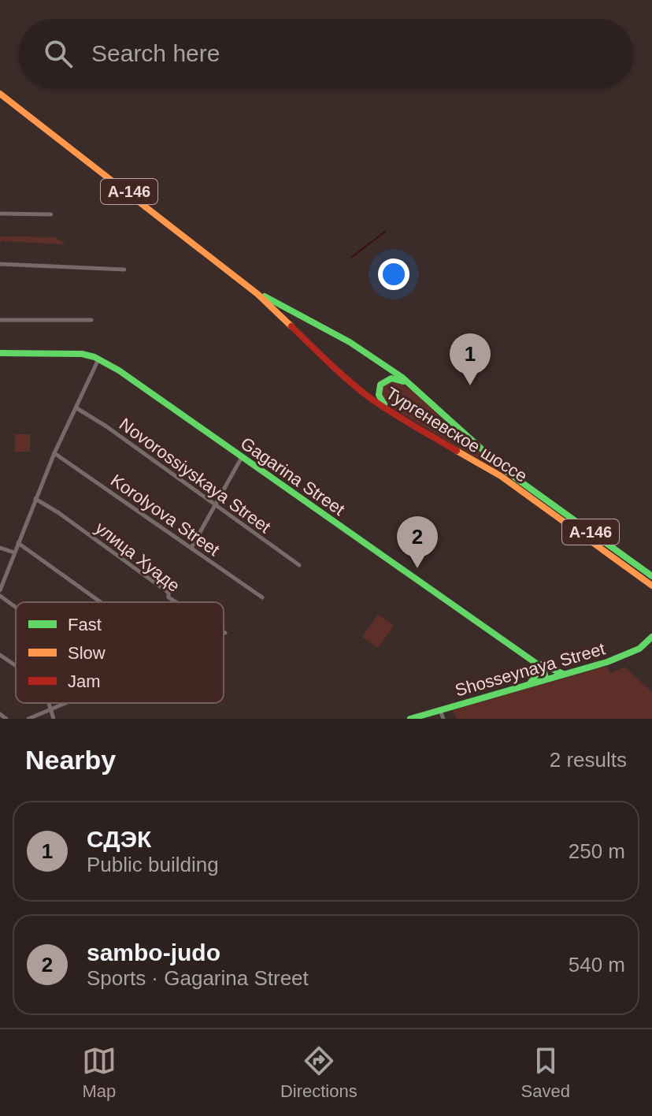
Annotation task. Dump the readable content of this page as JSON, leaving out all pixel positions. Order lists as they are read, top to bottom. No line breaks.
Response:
{"streets":{"main road":["А-146","Тургеневское шоссе","Gagarina Street","Shosseynaya Street"],"street":["Novorossiyskaya Street","Korolyova Street","улица Хуаде"]},"crossings":[["А-146","Тургеневское шоссе"],["Gagarina Street","Shosseynaya Street"]],"legend":["Fast","Slow","Jam"],"page":{"search":"Search here","pins":["1","2"],"heading":["Nearby","2 results"],"list":[{"mark":"1","name":"СДЭК","note":"Public building","value":"250 m"},{"mark":"2","name":"sambo-judo","note":"Sports · Gagarina Street","value":"540 m"}],"nav":["Map","Directions","Saved"]}}
